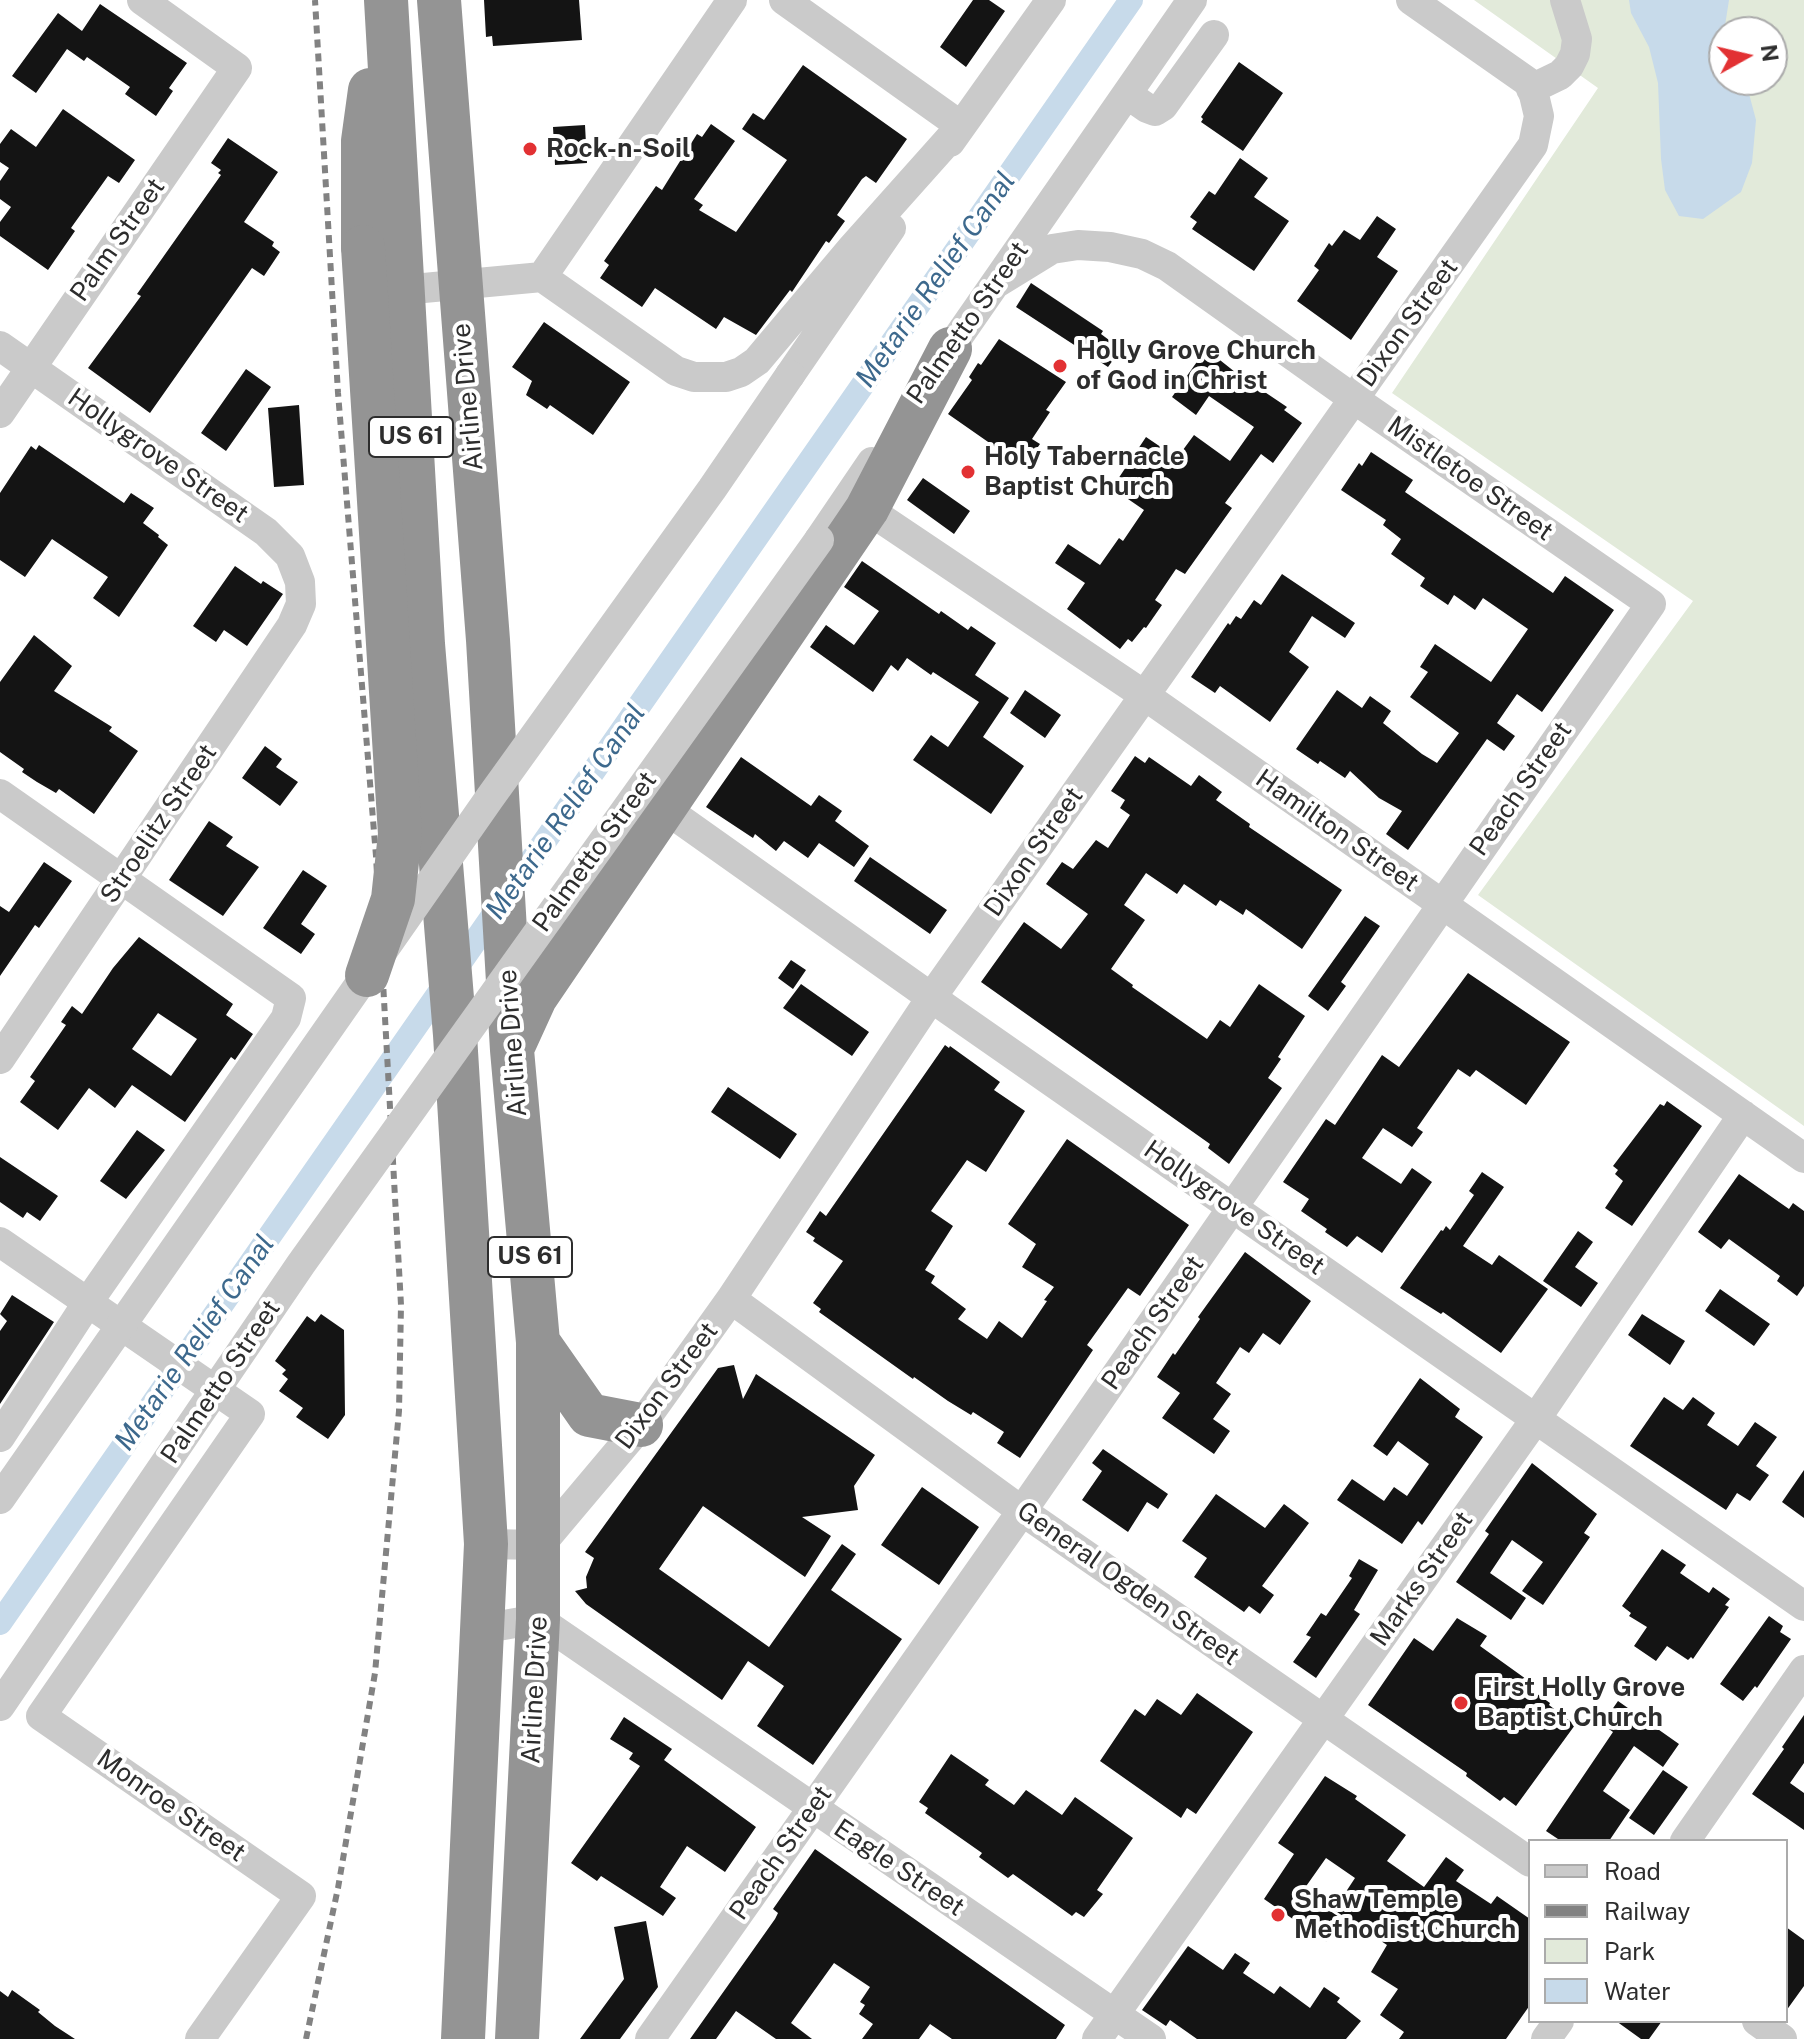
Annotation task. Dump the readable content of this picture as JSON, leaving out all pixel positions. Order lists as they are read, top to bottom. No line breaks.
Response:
{"streets":{"highway":["Airline Drive","US 61"],"street":["Palm Street","Palmetto Street","Dixon Street","Hollygrove Street","Mistletoe Street","Peach Street","Stroelitz Street","Hamilton Street","Marks Street","General Ogden Street","Monroe Street","Eagle Street"]},"crossings":[["Palm Street","Hollygrove Street"],["Palmetto Street","Mistletoe Street"],["Palmetto Street","Monroe Street"],["Dixon Street","Airline Drive"],["Dixon Street","Hollygrove Street"],["Dixon Street","Mistletoe Street"],["Dixon Street","Hamilton Street"],["Dixon Street","General Ogden Street"],["Airline Drive","Eagle Street"],["Hollygrove Street","Peach Street"],["Hollygrove Street","Stroelitz Street"],["Hollygrove Street","Marks Street"],["Mistletoe Street","Peach Street"],["Peach Street","Hamilton Street"],["Peach Street","General Ogden Street"],["Peach Street","Eagle Street"],["Hamilton Street","Marks Street"],["Marks Street","General Ogden Street"],["Marks Street","Eagle Street"]],"water":["Metarie Relief Canal"],"places":["Rock-n-Soil","Holly Grove Church of God in Christ","Holy Tabernacle Baptist Church","First Holly Grove Baptist Church","Shaw Temple Methodist Church"],"legend":["Road","Railway","Park","Water"],"north":"right"}
